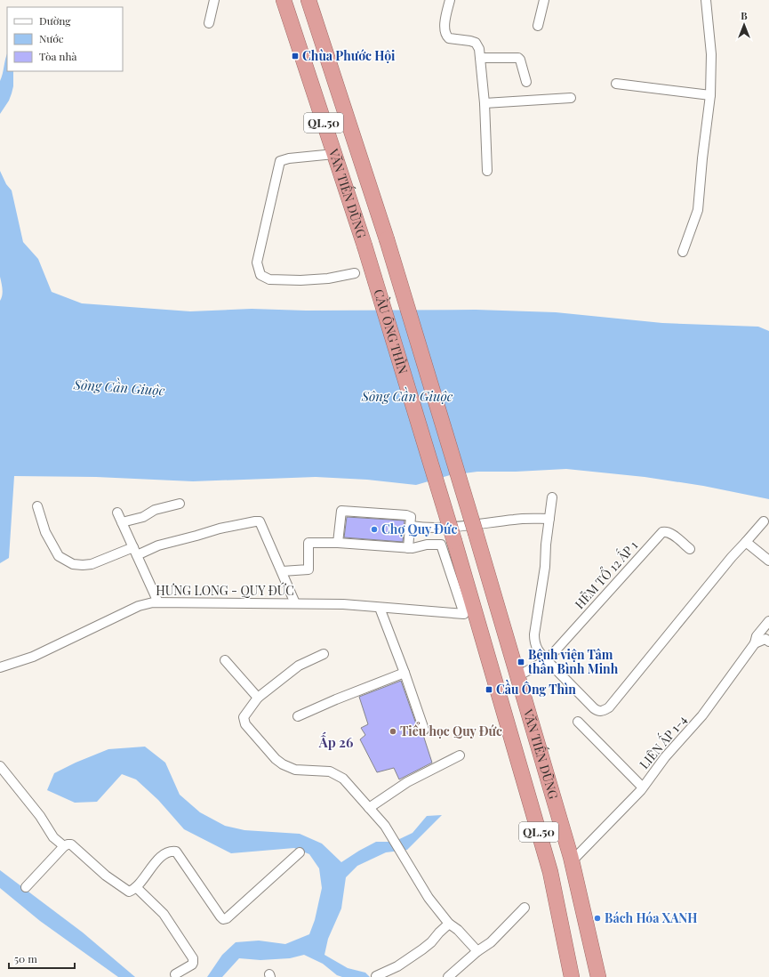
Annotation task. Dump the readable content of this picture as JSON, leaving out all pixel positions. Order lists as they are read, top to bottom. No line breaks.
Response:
{"streets":{"highway":["QL.50","VĂN TIẾN DŨNG","CẦU ÔNG THÌN"],"street":["HẺM TỔ 12 ẤP 1","HƯNG LONG - QUY ĐỨC","LIÊN ẤP 1-4"]},"crossings":[["VĂN TIẾN DŨNG","CẦU ÔNG THÌN"],["VĂN TIẾN DŨNG","LIÊN ẤP 1-4"]],"districts":["Ấp 26"],"water":["Sông Cần Giuộc"],"places":{"transit":["Chùa Phước Hội","Bệnh viện Tâm thần Bình Minh","Cầu Ông Thìn"],"other":["Chợ Quy Đức","Tiểu học Quy Đức","Bách Hóa XANH"]},"legend":["Đường","Nước","Tòa nhà"],"scale_bar":"50 m","north":"top"}
